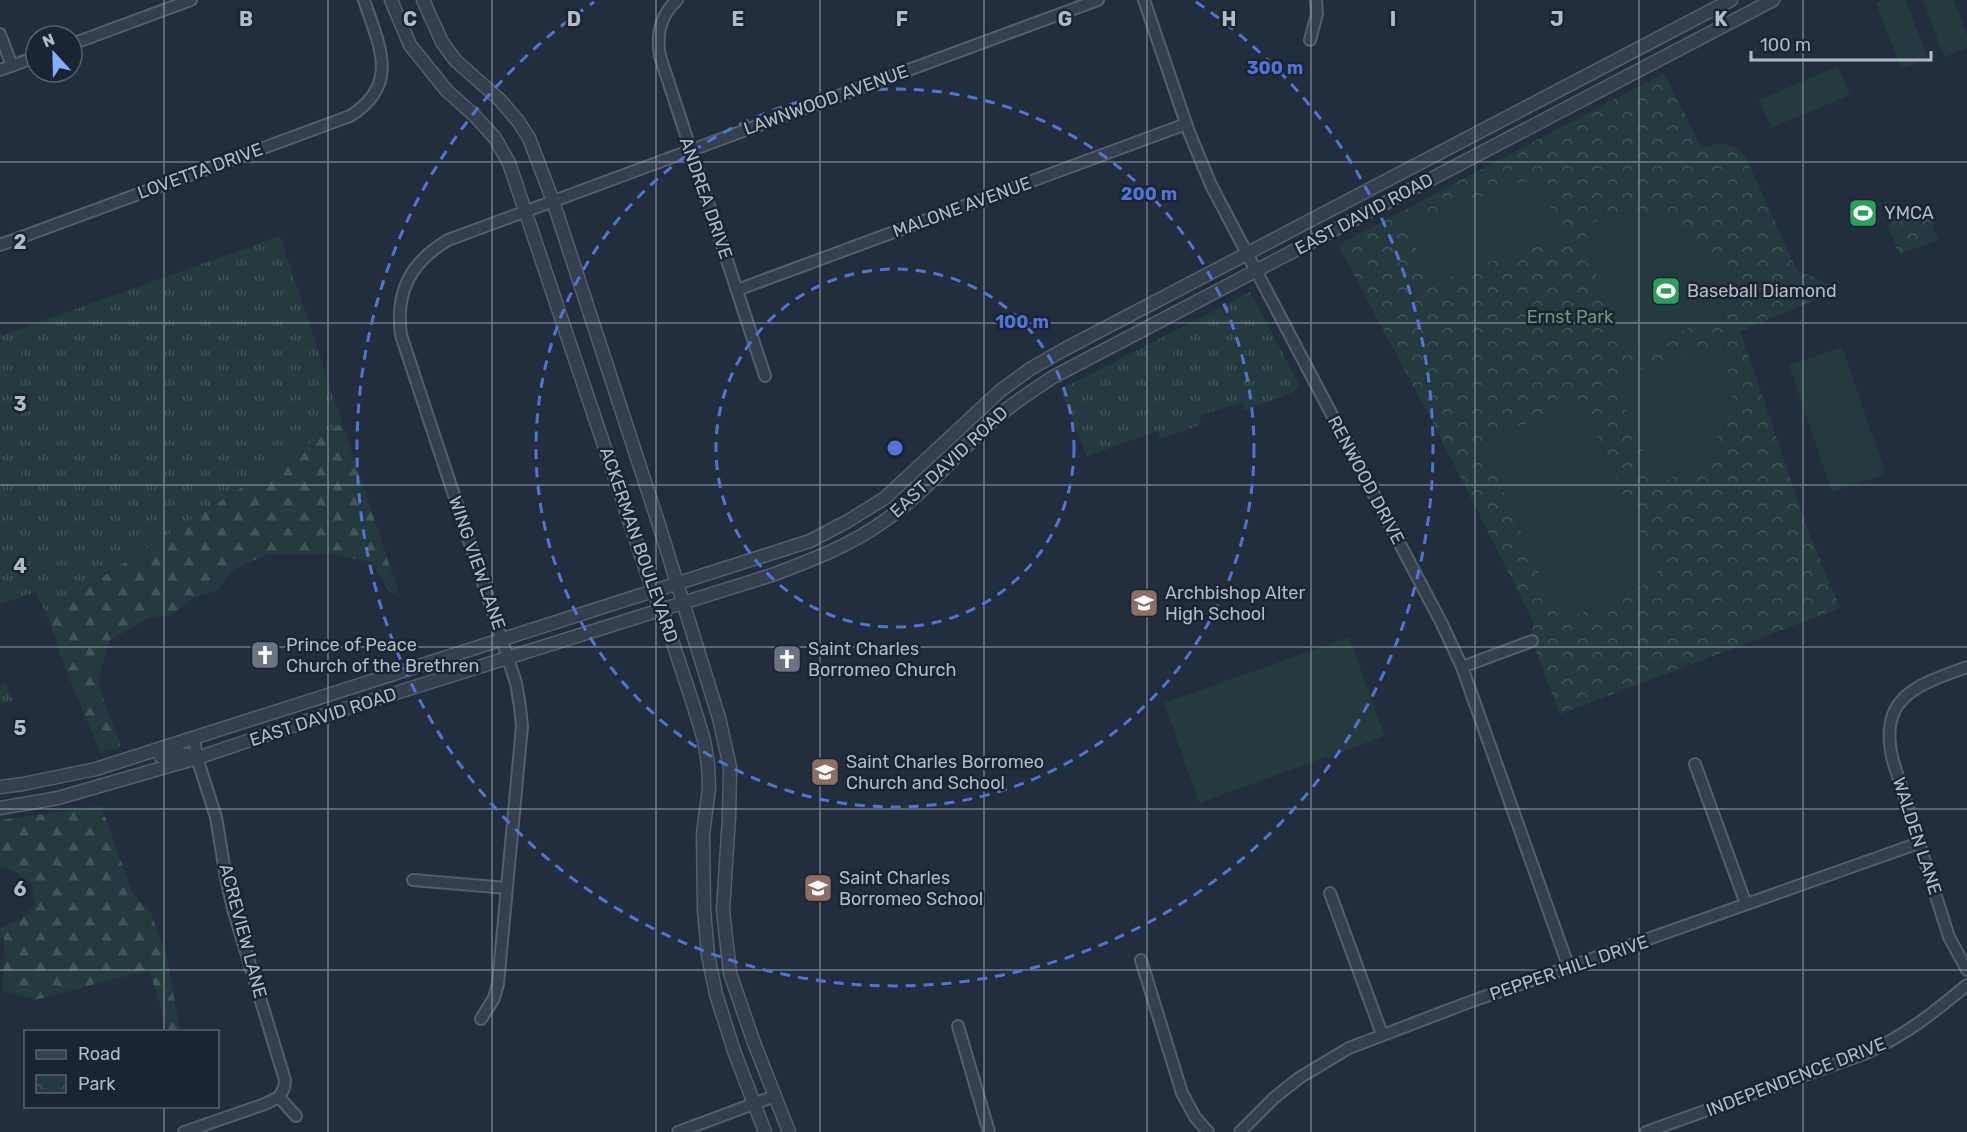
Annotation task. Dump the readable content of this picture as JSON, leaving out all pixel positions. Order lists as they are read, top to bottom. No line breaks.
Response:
{"streets":{"street":["LAWNWOOD AVENUE","LOVETTA DRIVE","ANDREA DRIVE","MALONE AVENUE","EAST DAVID ROAD","RENWOOD DRIVE","ACKERMAN BOULEVARD","WING VIEW LANE","WALDEN LANE","ACREVIEW LANE","PEPPER HILL DRIVE","INDEPENDENCE DRIVE"]},"crossings":[["LAWNWOOD AVENUE","ANDREA DRIVE"],["LAWNWOOD AVENUE","ACKERMAN BOULEVARD"],["LAWNWOOD AVENUE","WING VIEW LANE"],["ANDREA DRIVE","MALONE AVENUE"],["MALONE AVENUE","RENWOOD DRIVE"],["EAST DAVID ROAD","RENWOOD DRIVE"],["EAST DAVID ROAD","ACKERMAN BOULEVARD"],["EAST DAVID ROAD","WING VIEW LANE"],["EAST DAVID ROAD","ACREVIEW LANE"],["RENWOOD DRIVE","PEPPER HILL DRIVE"],["ACKERMAN BOULEVARD","WING VIEW LANE"],["WALDEN LANE","PEPPER HILL DRIVE"]],"parks":["Ernst Park"],"places":{"sports":["YMCA","Baseball Diamond"],"school or university":["Archbishop Alter High School","Saint Charles Borromeo Church and School","Saint Charles Borromeo School"],"church":["Prince of Peace Church of the Brethren","Saint Charles Borromeo Church"]},"legend":["Road","Park"],"scale_bar":"100 m","north":"top","grid":{"columns":["B","C","D","E","F","G","H","I","J","K"],"rows":["2","3","4","5","6"]},"rings":["300 m","200 m","100 m"]}
